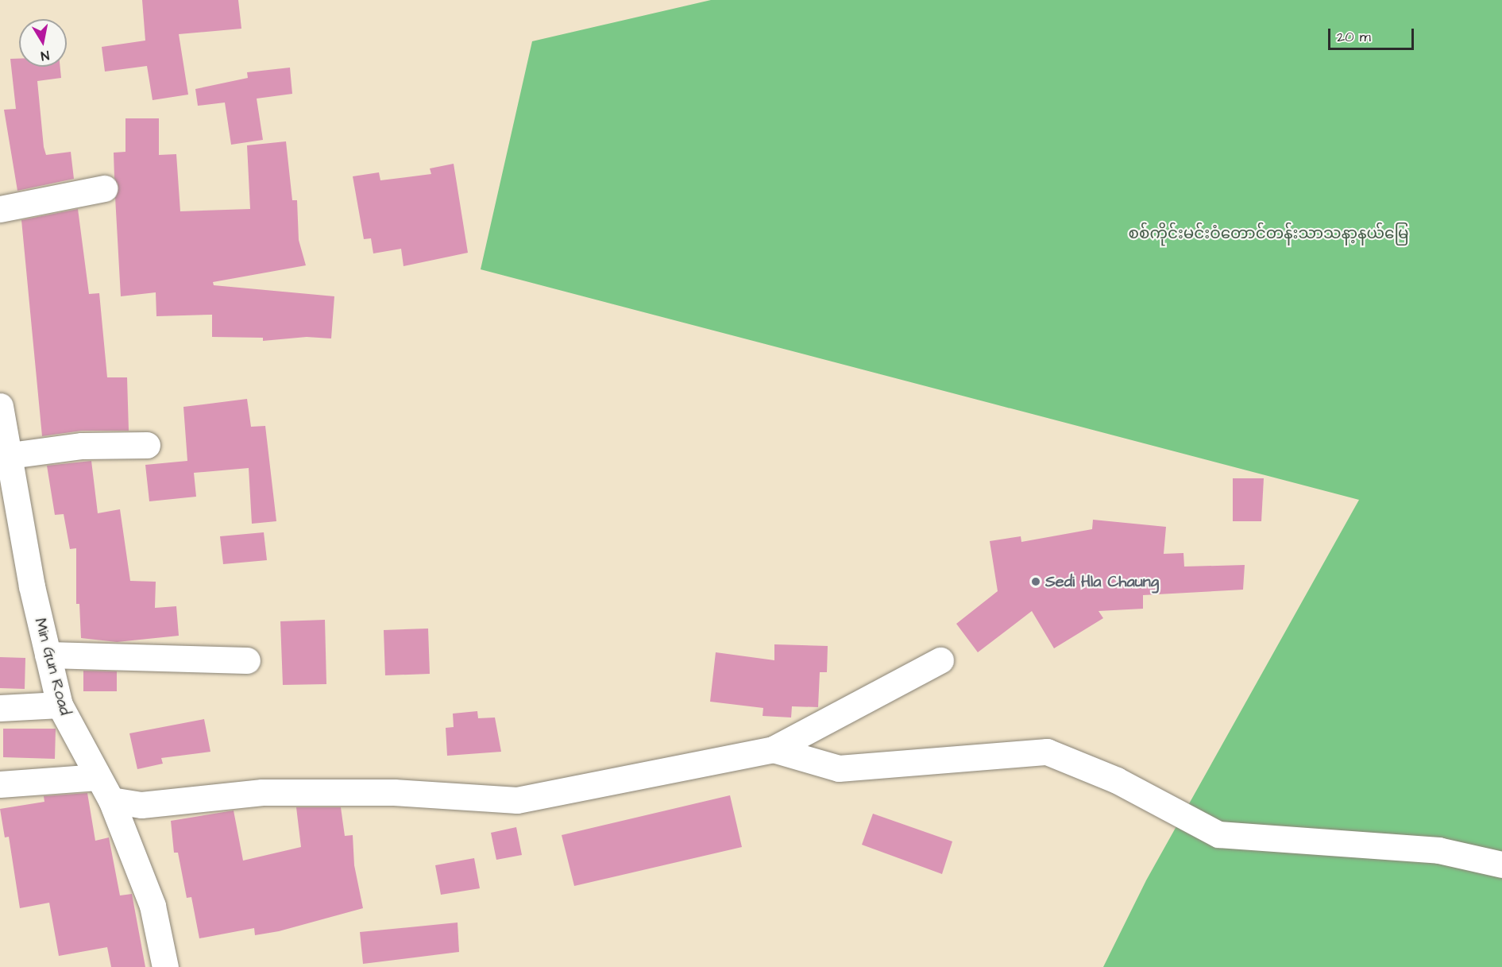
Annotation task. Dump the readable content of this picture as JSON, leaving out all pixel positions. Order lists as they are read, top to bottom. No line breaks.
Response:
{"streets":{"street":["Min Gun Road"]},"parks":["စစ်ကိုင်းမင်းဝံတောင်တန်းသာသနာ့နယ်မြေ"],"places":["Sedi Hla Chaung"],"scale_bar":"20 m","north":"bottom"}
